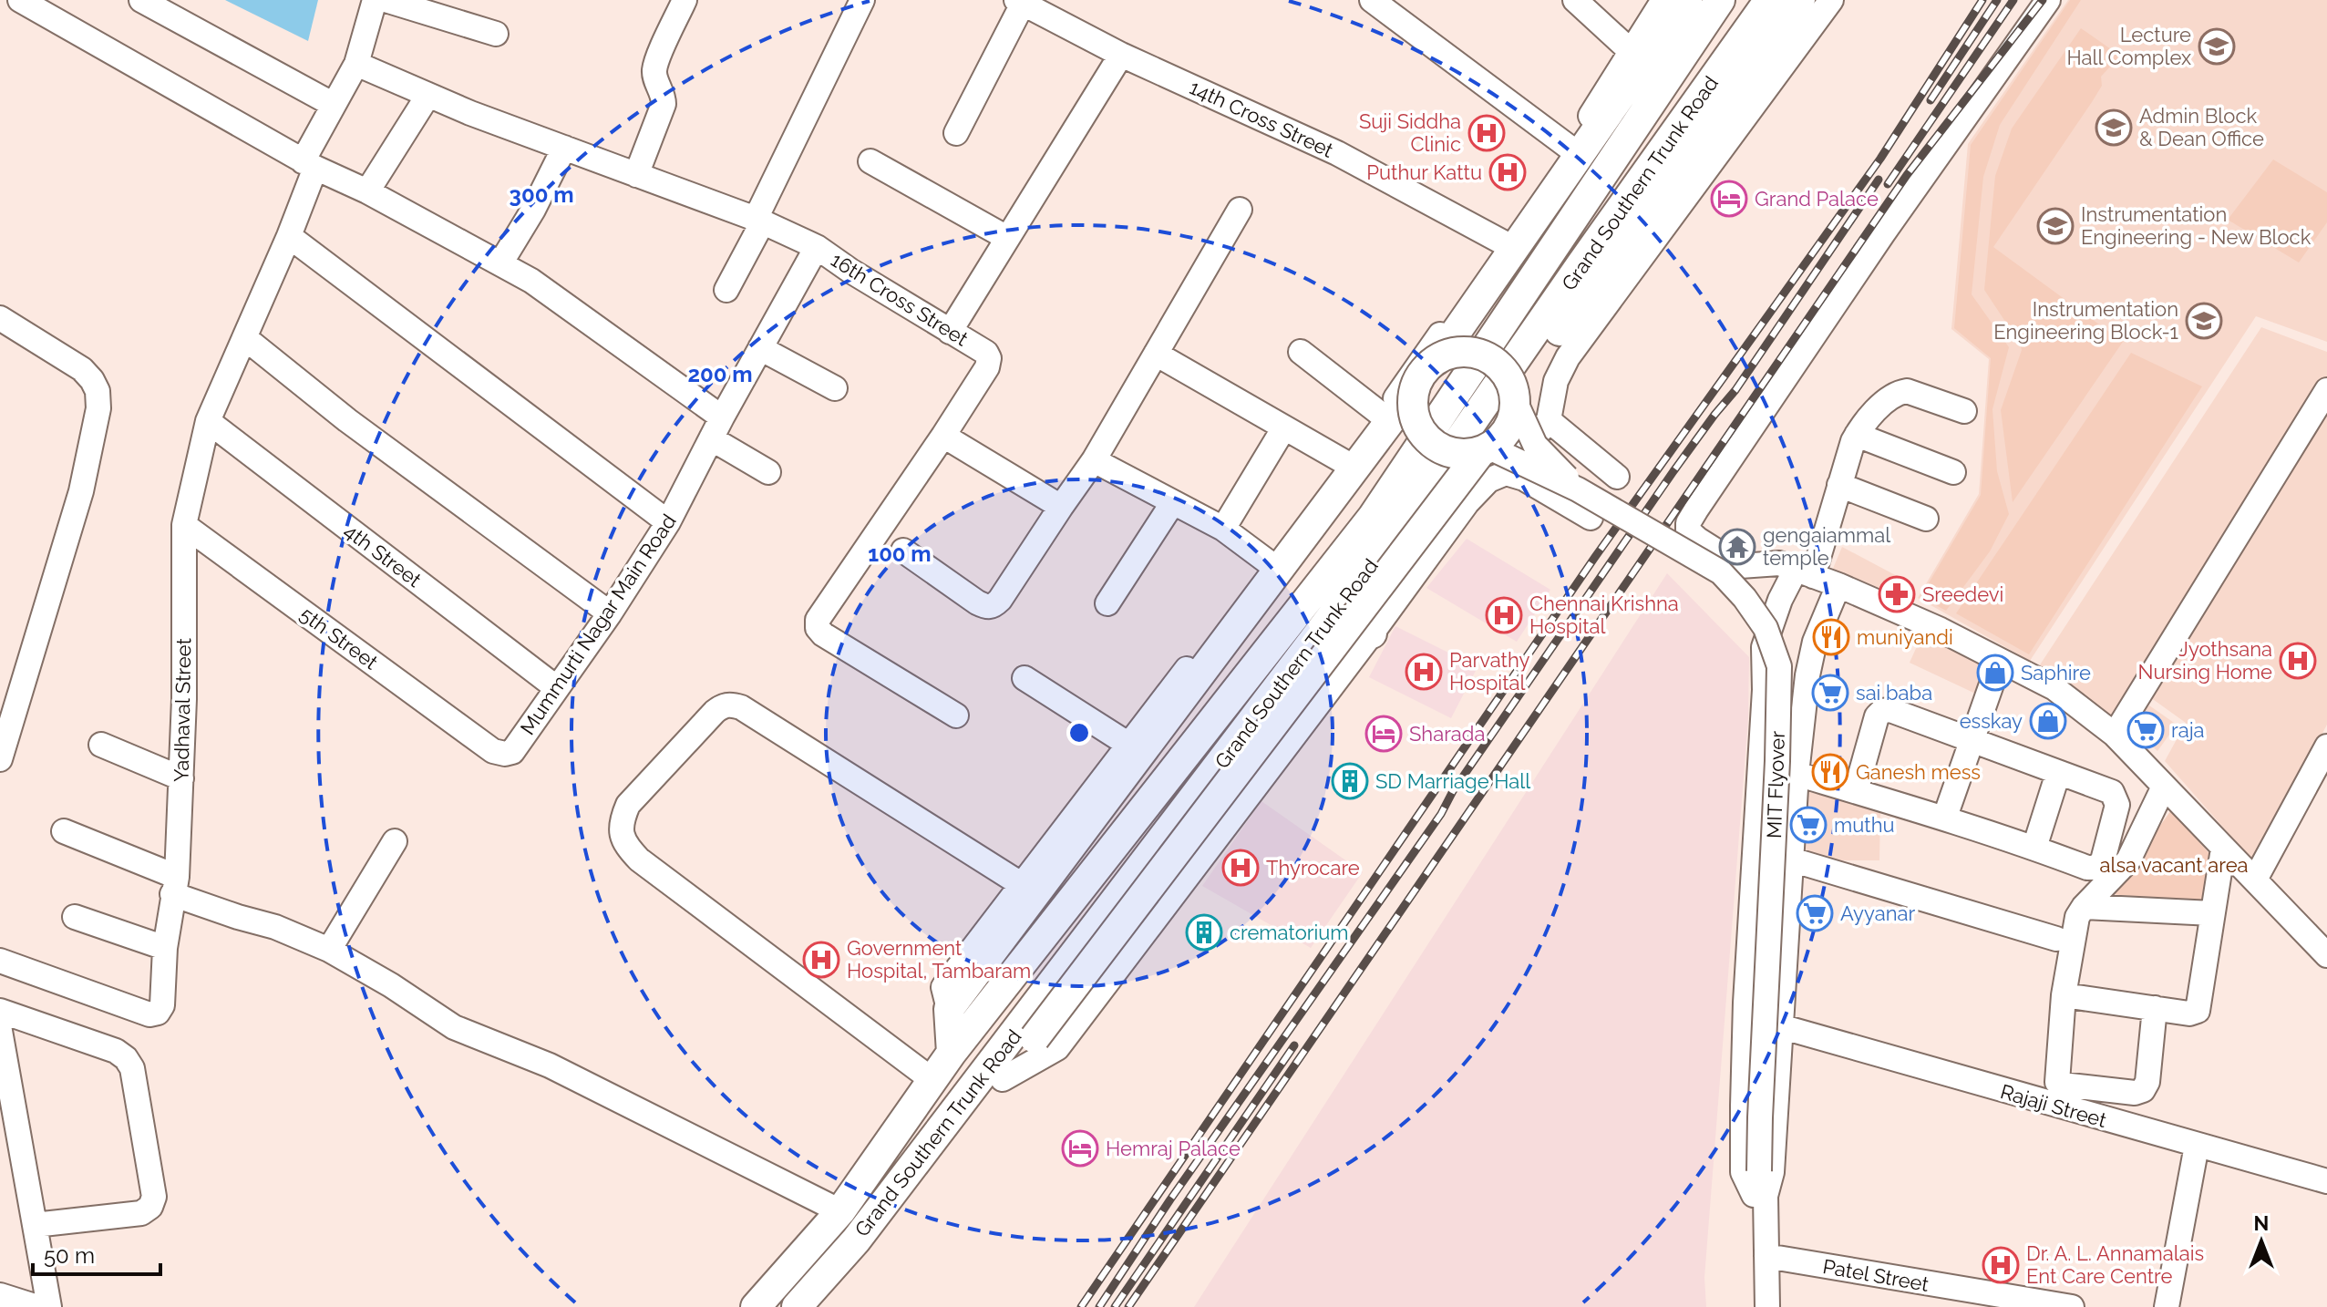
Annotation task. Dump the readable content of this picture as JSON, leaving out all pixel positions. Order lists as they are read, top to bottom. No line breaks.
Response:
{"streets":{"main road":["Grand Southern Trunk Road"],"street":["14th Cross Street","16th Cross Street","4th Street","Mummurti Nagar Main Road","5th Street","Yadhaval Street","MIT Flyover","Rajaji Street","Patel Street"]},"crossings":[["16th Cross Street","Mummurti Nagar Main Road"],["16th Cross Street","Yadhaval Street"],["4th Street","Mummurti Nagar Main Road"],["4th Street","Yadhaval Street"],["Mummurti Nagar Main Road","5th Street"],["5th Street","Yadhaval Street"]],"parks":["alsa vacant area"],"places":{"school or university":["Lecture Hall Complex","Admin Block & Dean Office","Instrumentation Engineering - New Block","Instrumentation Engineering Block-1"],"hospital":["Suji Siddha Clinic","Puthur Kattu","Chennai Krishna Hospital","Jyothsana Nursing Home","Parvathy Hospital","Thyrocare","Government Hospital, Tambaram","Dr. A. L. Annamalais Ent Care Centre"],"hotel":["Grand Palace","Sharada","Hemraj Palace"],"temple":["gengaiammal temple"],"pharmacy":["Sreedevi"],"restaurant":["muniyandi","Ganesh mess"],"shop":["Saphire","esskay"],"supermarket":["sai baba","raja","muthu","Ayyanar"],"building":["SD Marriage Hall","crematorium"]},"scale_bar":"50 m","north":"top","rings":["300 m","200 m","100 m"]}
